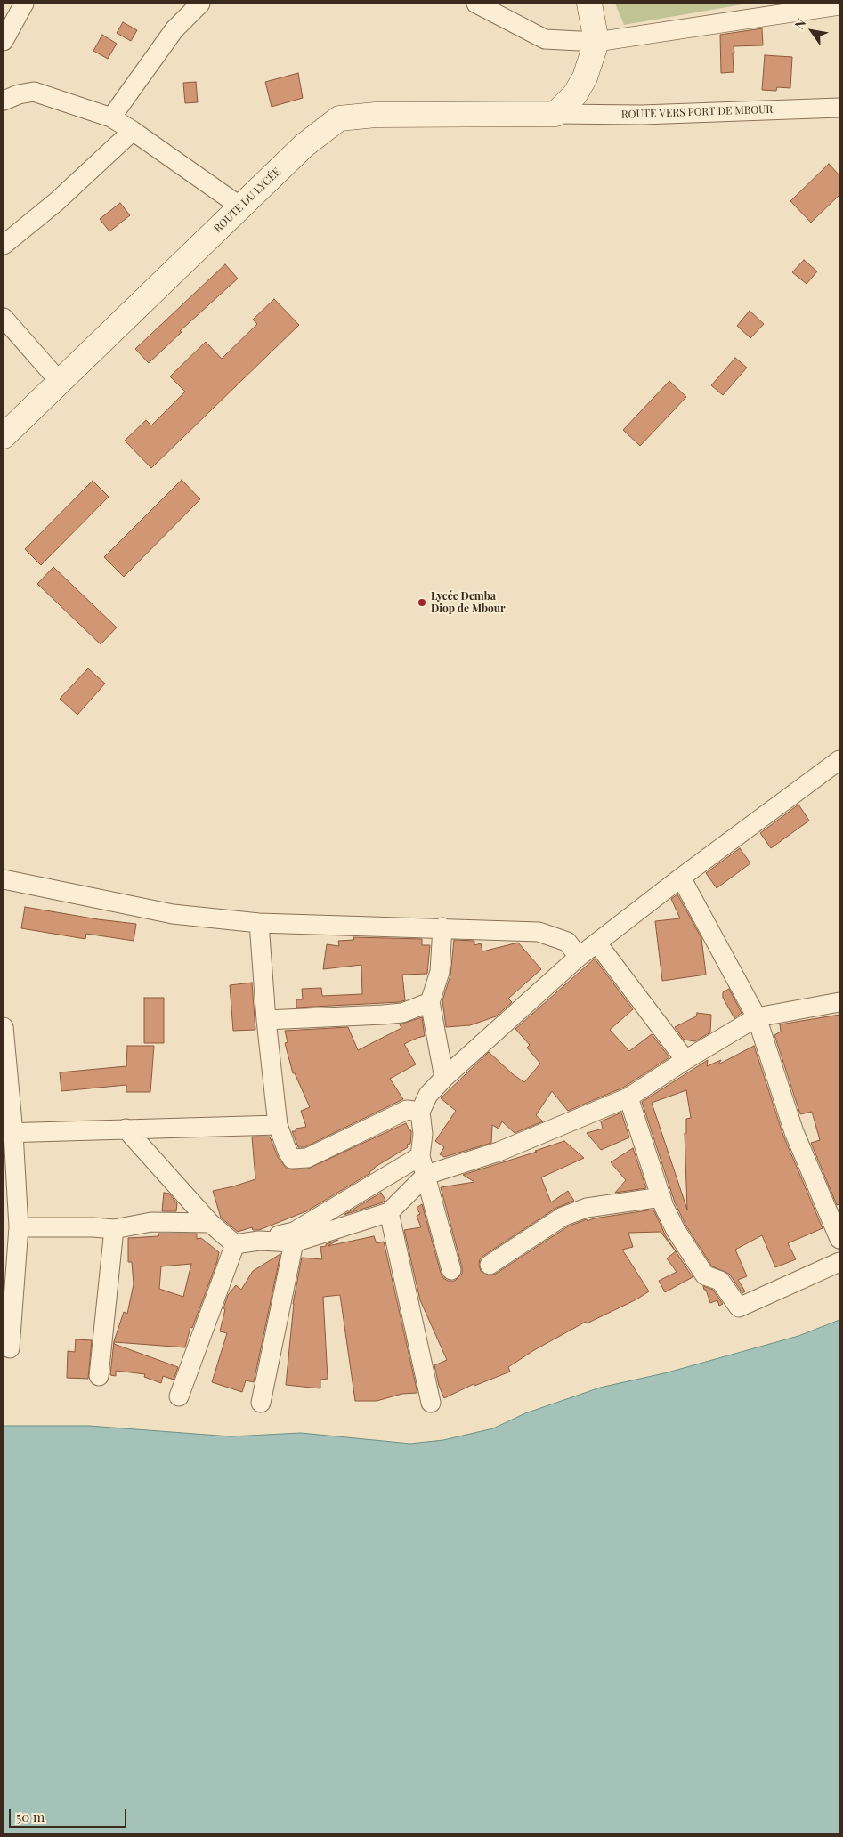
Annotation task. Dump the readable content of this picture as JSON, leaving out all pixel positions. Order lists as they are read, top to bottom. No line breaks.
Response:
{"streets":{"main road":["ROUTE DU LYCÉE"],"street":["ROUTE VERS PORT DE MBOUR"]},"crossings":[["ROUTE VERS PORT DE MBOUR","ROUTE DU LYCÉE"]],"places":["Lycée Demba Diop de Mbour"],"scale_bar":"50 m","north":"top left"}
